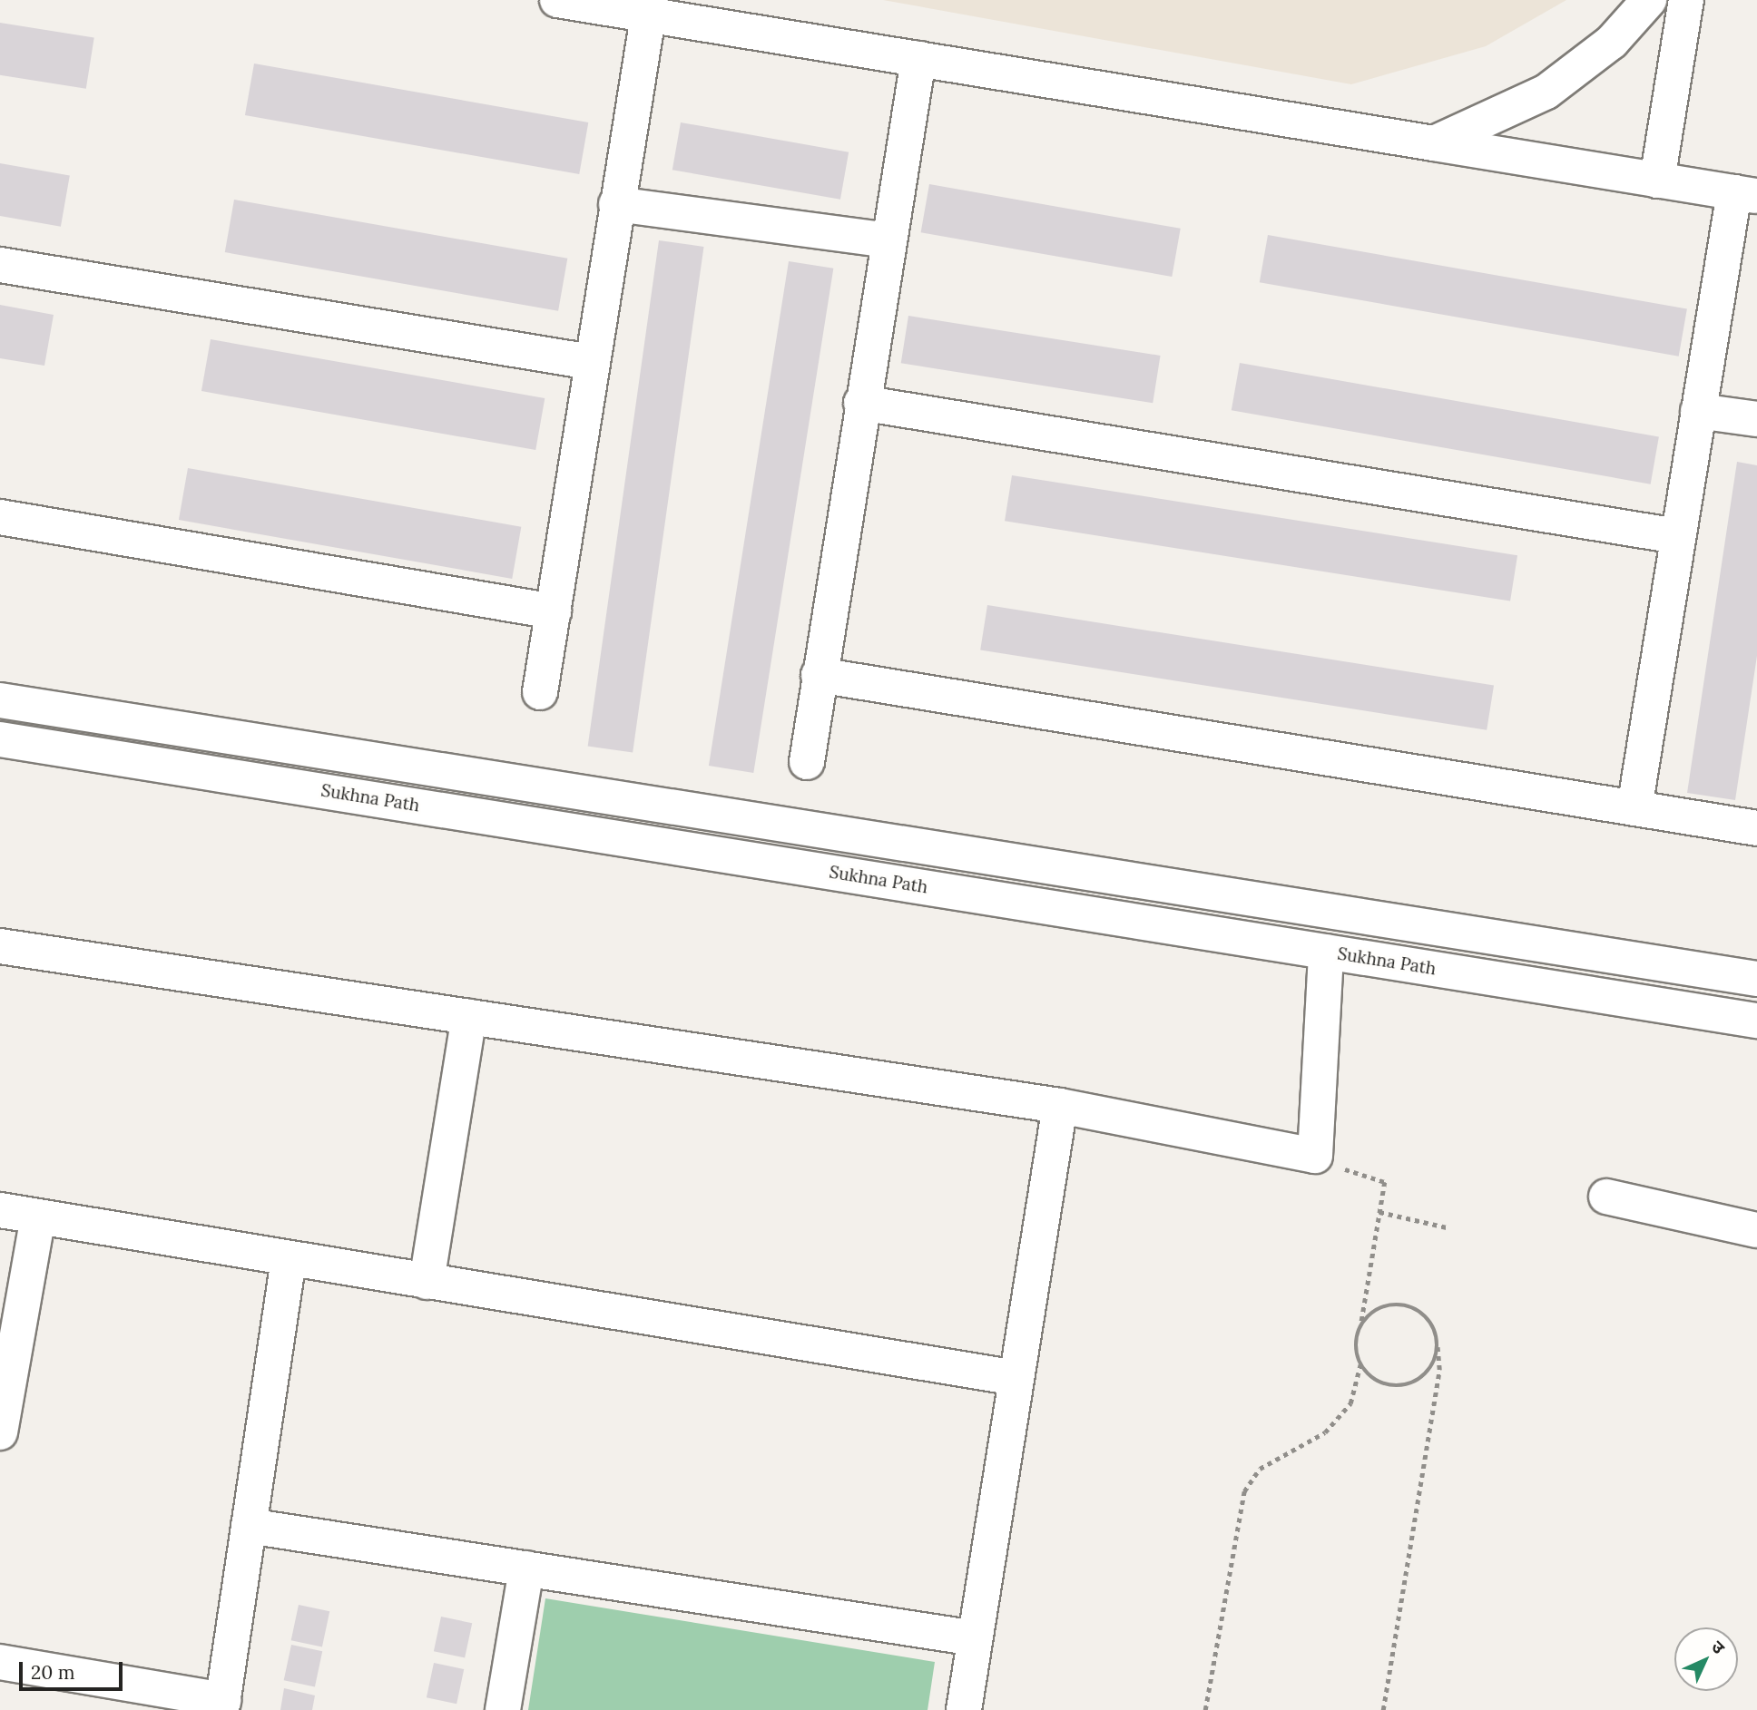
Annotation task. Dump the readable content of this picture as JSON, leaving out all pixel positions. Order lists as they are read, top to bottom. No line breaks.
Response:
{"streets":{"street":["Sukhna Path"]},"scale_bar":"20 m","north":"top right"}
